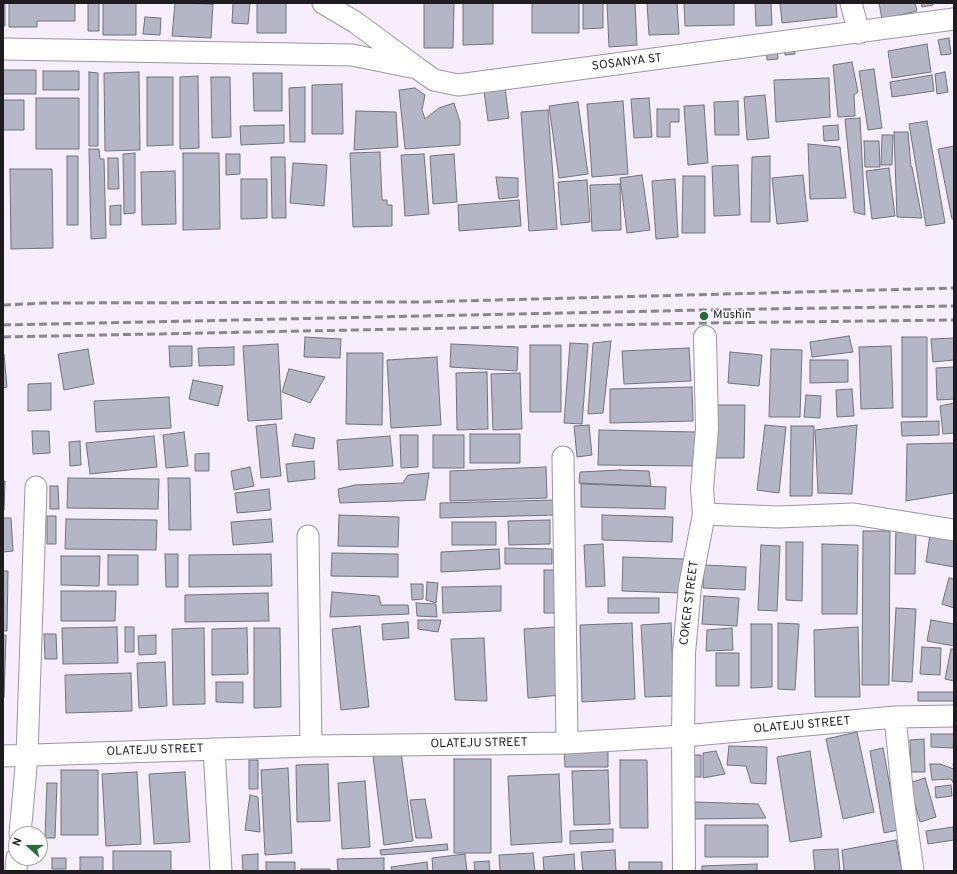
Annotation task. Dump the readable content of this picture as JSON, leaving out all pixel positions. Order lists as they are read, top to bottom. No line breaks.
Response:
{"streets":{"street":["SOSANYA ST","COKER STREET","OLATEJU STREET"]},"crossings":[["COKER STREET","OLATEJU STREET"]],"places":["Mushin"],"north":"left"}
